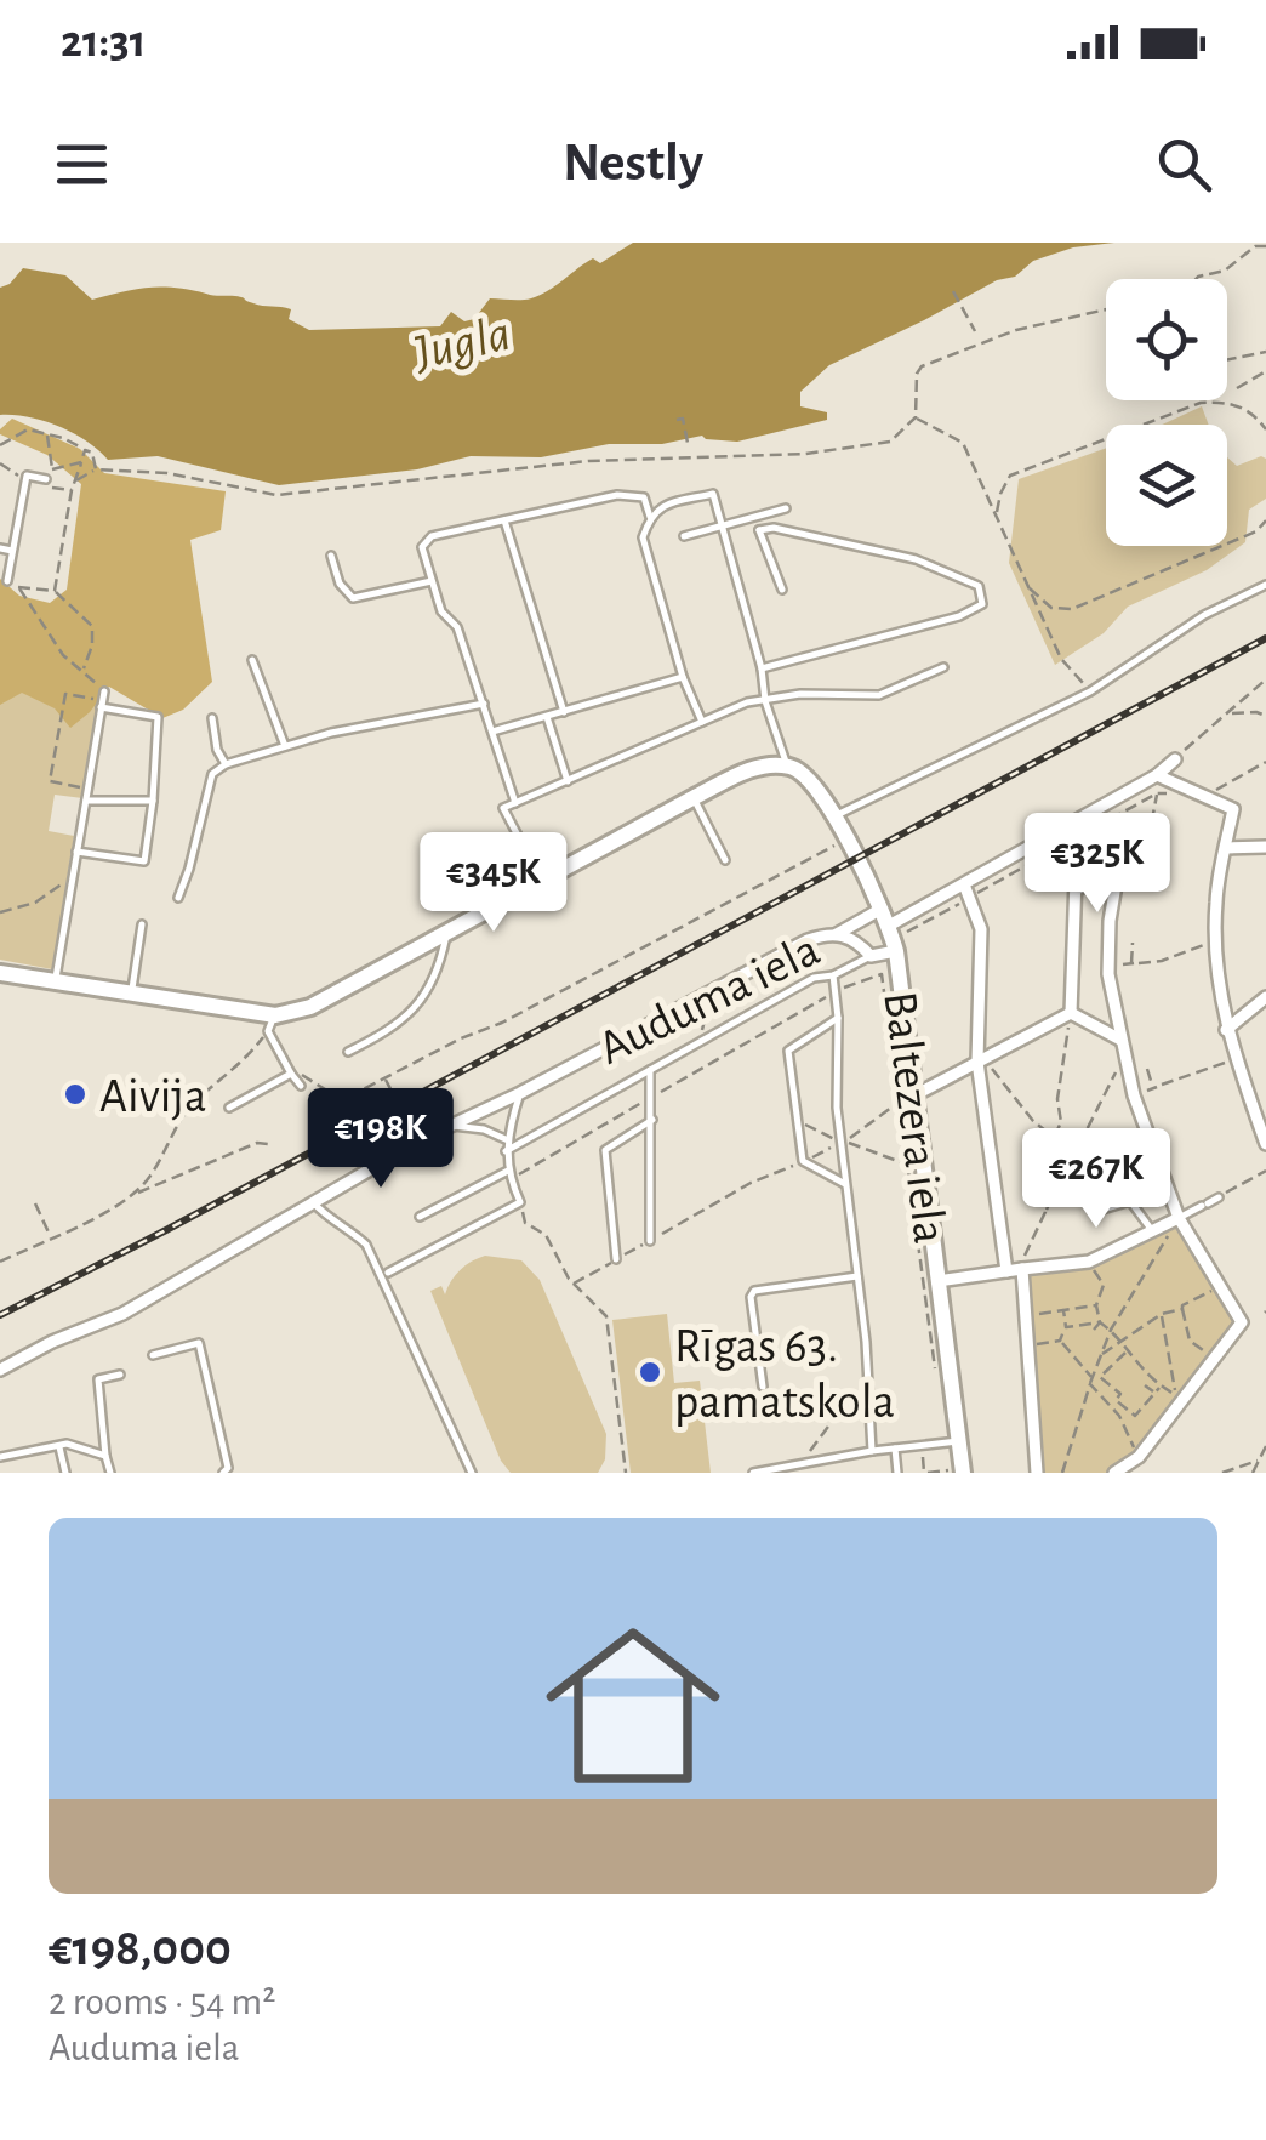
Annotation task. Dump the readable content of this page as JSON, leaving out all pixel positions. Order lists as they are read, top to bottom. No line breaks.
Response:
{"streets":{"street":["Auduma iela","Baltezera iela"]},"crossings":[["Auduma iela","Baltezera iela"]],"water":["Jugla"],"places":["Aivija","Rīgas 63. pamatskola"],"page":{"status":"21:31","header":"Nestly","price":["€325K","€345K","€198K","€267K"],"list":[{"name":"€198,000","note":"2 rooms · 54 m² · Auduma iela"}]}}
